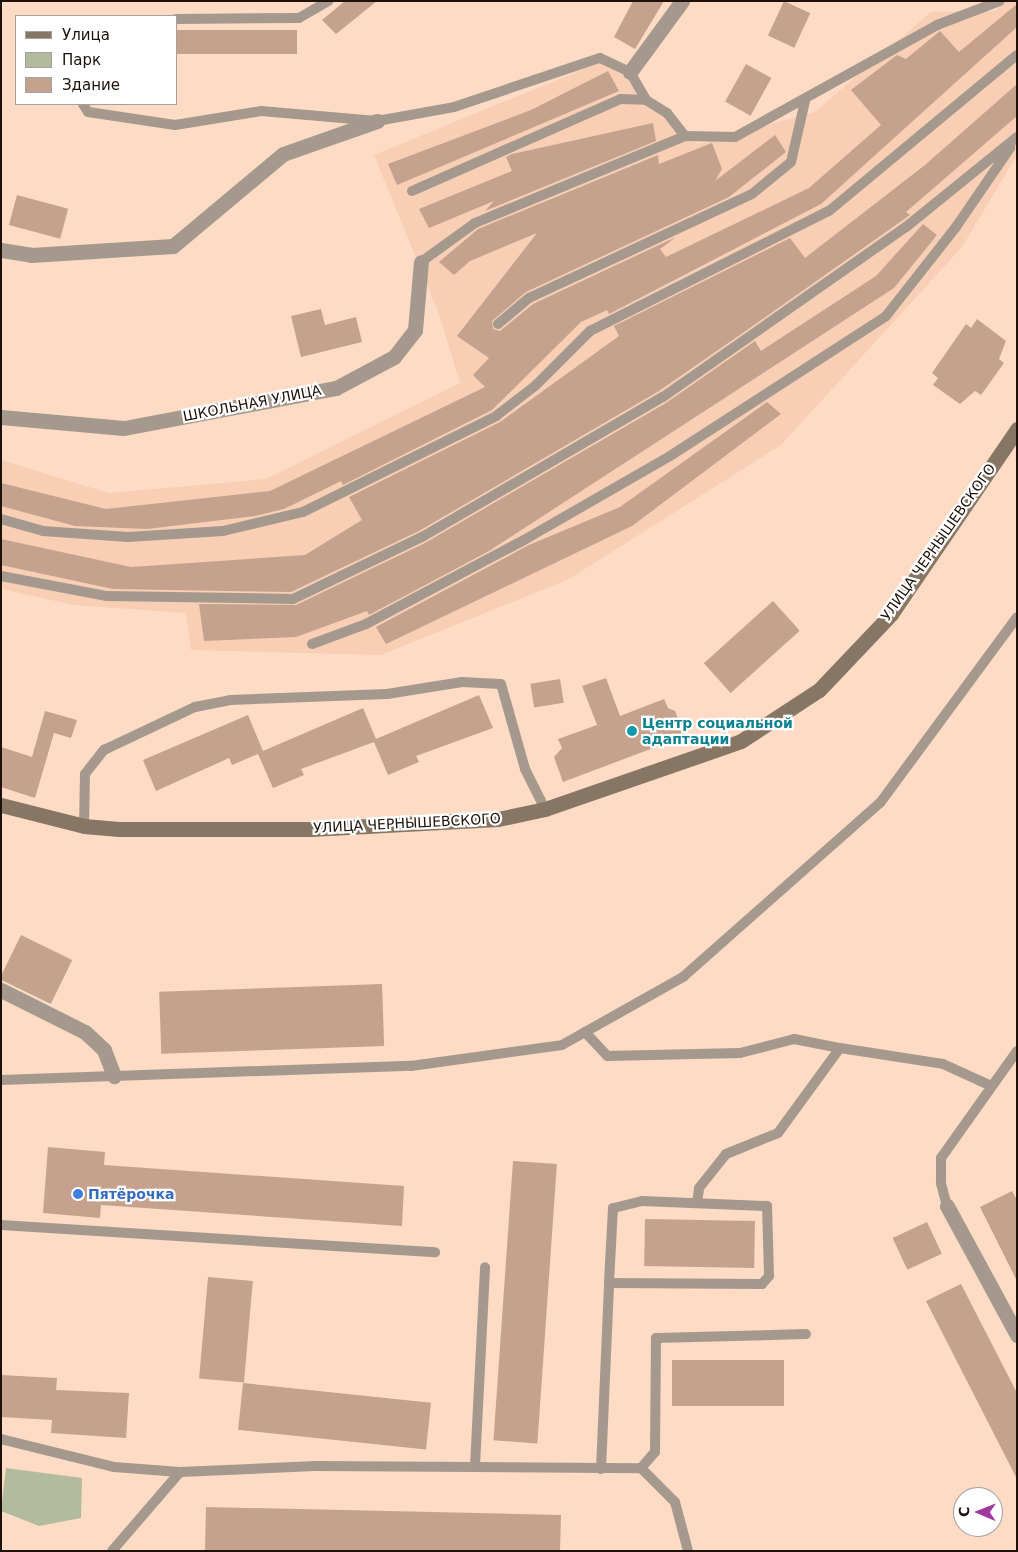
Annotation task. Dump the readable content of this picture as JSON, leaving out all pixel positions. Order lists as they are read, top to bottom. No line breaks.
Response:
{"streets":{"main road":["УЛИЦА ЧЕРНЫШЕВСКОГО"],"street":["ШКОЛЬНАЯ УЛИЦА"]},"places":["Центр социальной адаптации","Пятёрочка"],"legend":["Улица","Парк","Здание"],"north":"left"}
